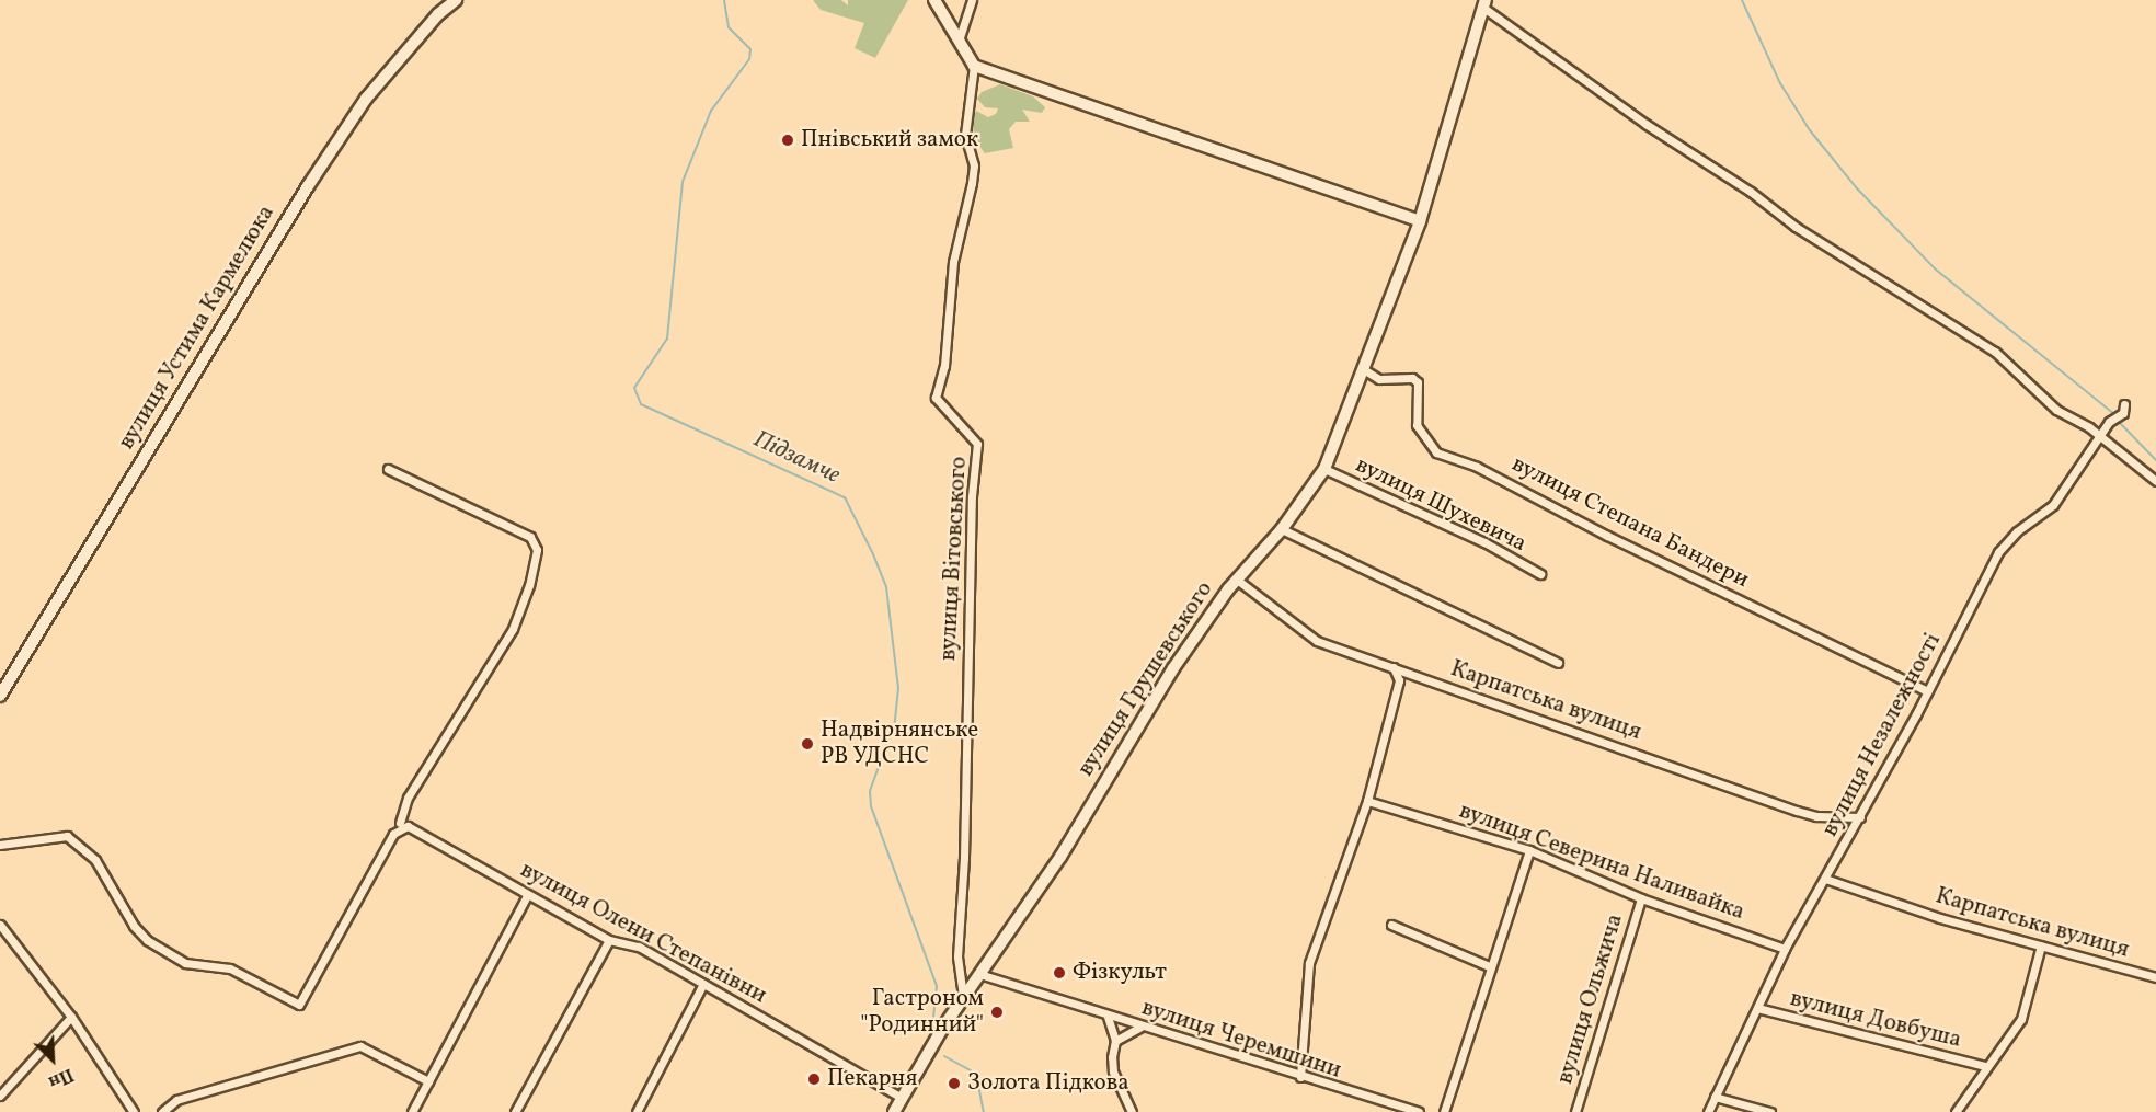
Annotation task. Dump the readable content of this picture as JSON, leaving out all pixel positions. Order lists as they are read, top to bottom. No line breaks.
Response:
{"streets":{"street":["вулиця Устима Кармелюка","вулиця Шухевича","вулиця Степана Бандери","вулиця Вітовського","вулиця Грушевського","Карпатська вулиця","вулиця Незалежності","вулиця Северина Наливайка","вулиця Олени Степанівни","вулиця Ольжича","вулиця Довбуша","вулиця Черемшини"]},"crossings":[["вулиця Шухевича","вулиця Грушевського"],["вулиця Степана Бандери","вулиця Грушевського"],["вулиця Степана Бандери","вулиця Незалежності"],["вулиця Вітовського","вулиця Грушевського"],["вулиця Грушевського","Карпатська вулиця"],["вулиця Грушевського","вулиця Олени Степанівни"],["вулиця Грушевського","вулиця Черемшини"],["Карпатська вулиця","вулиця Незалежності"],["вулиця Незалежності","вулиця Северина Наливайка"],["вулиця Незалежності","вулиця Довбуша"],["вулиця Северина Наливайка","вулиця Ольжича"]],"water":["Підзамче"],"places":["Пнівський замок","Надвірнянське РВ УДСНС","Фізкульт","Гастроном \"Родинний\"","Пекарня","Золота Підкова"],"north":"bottom right"}
